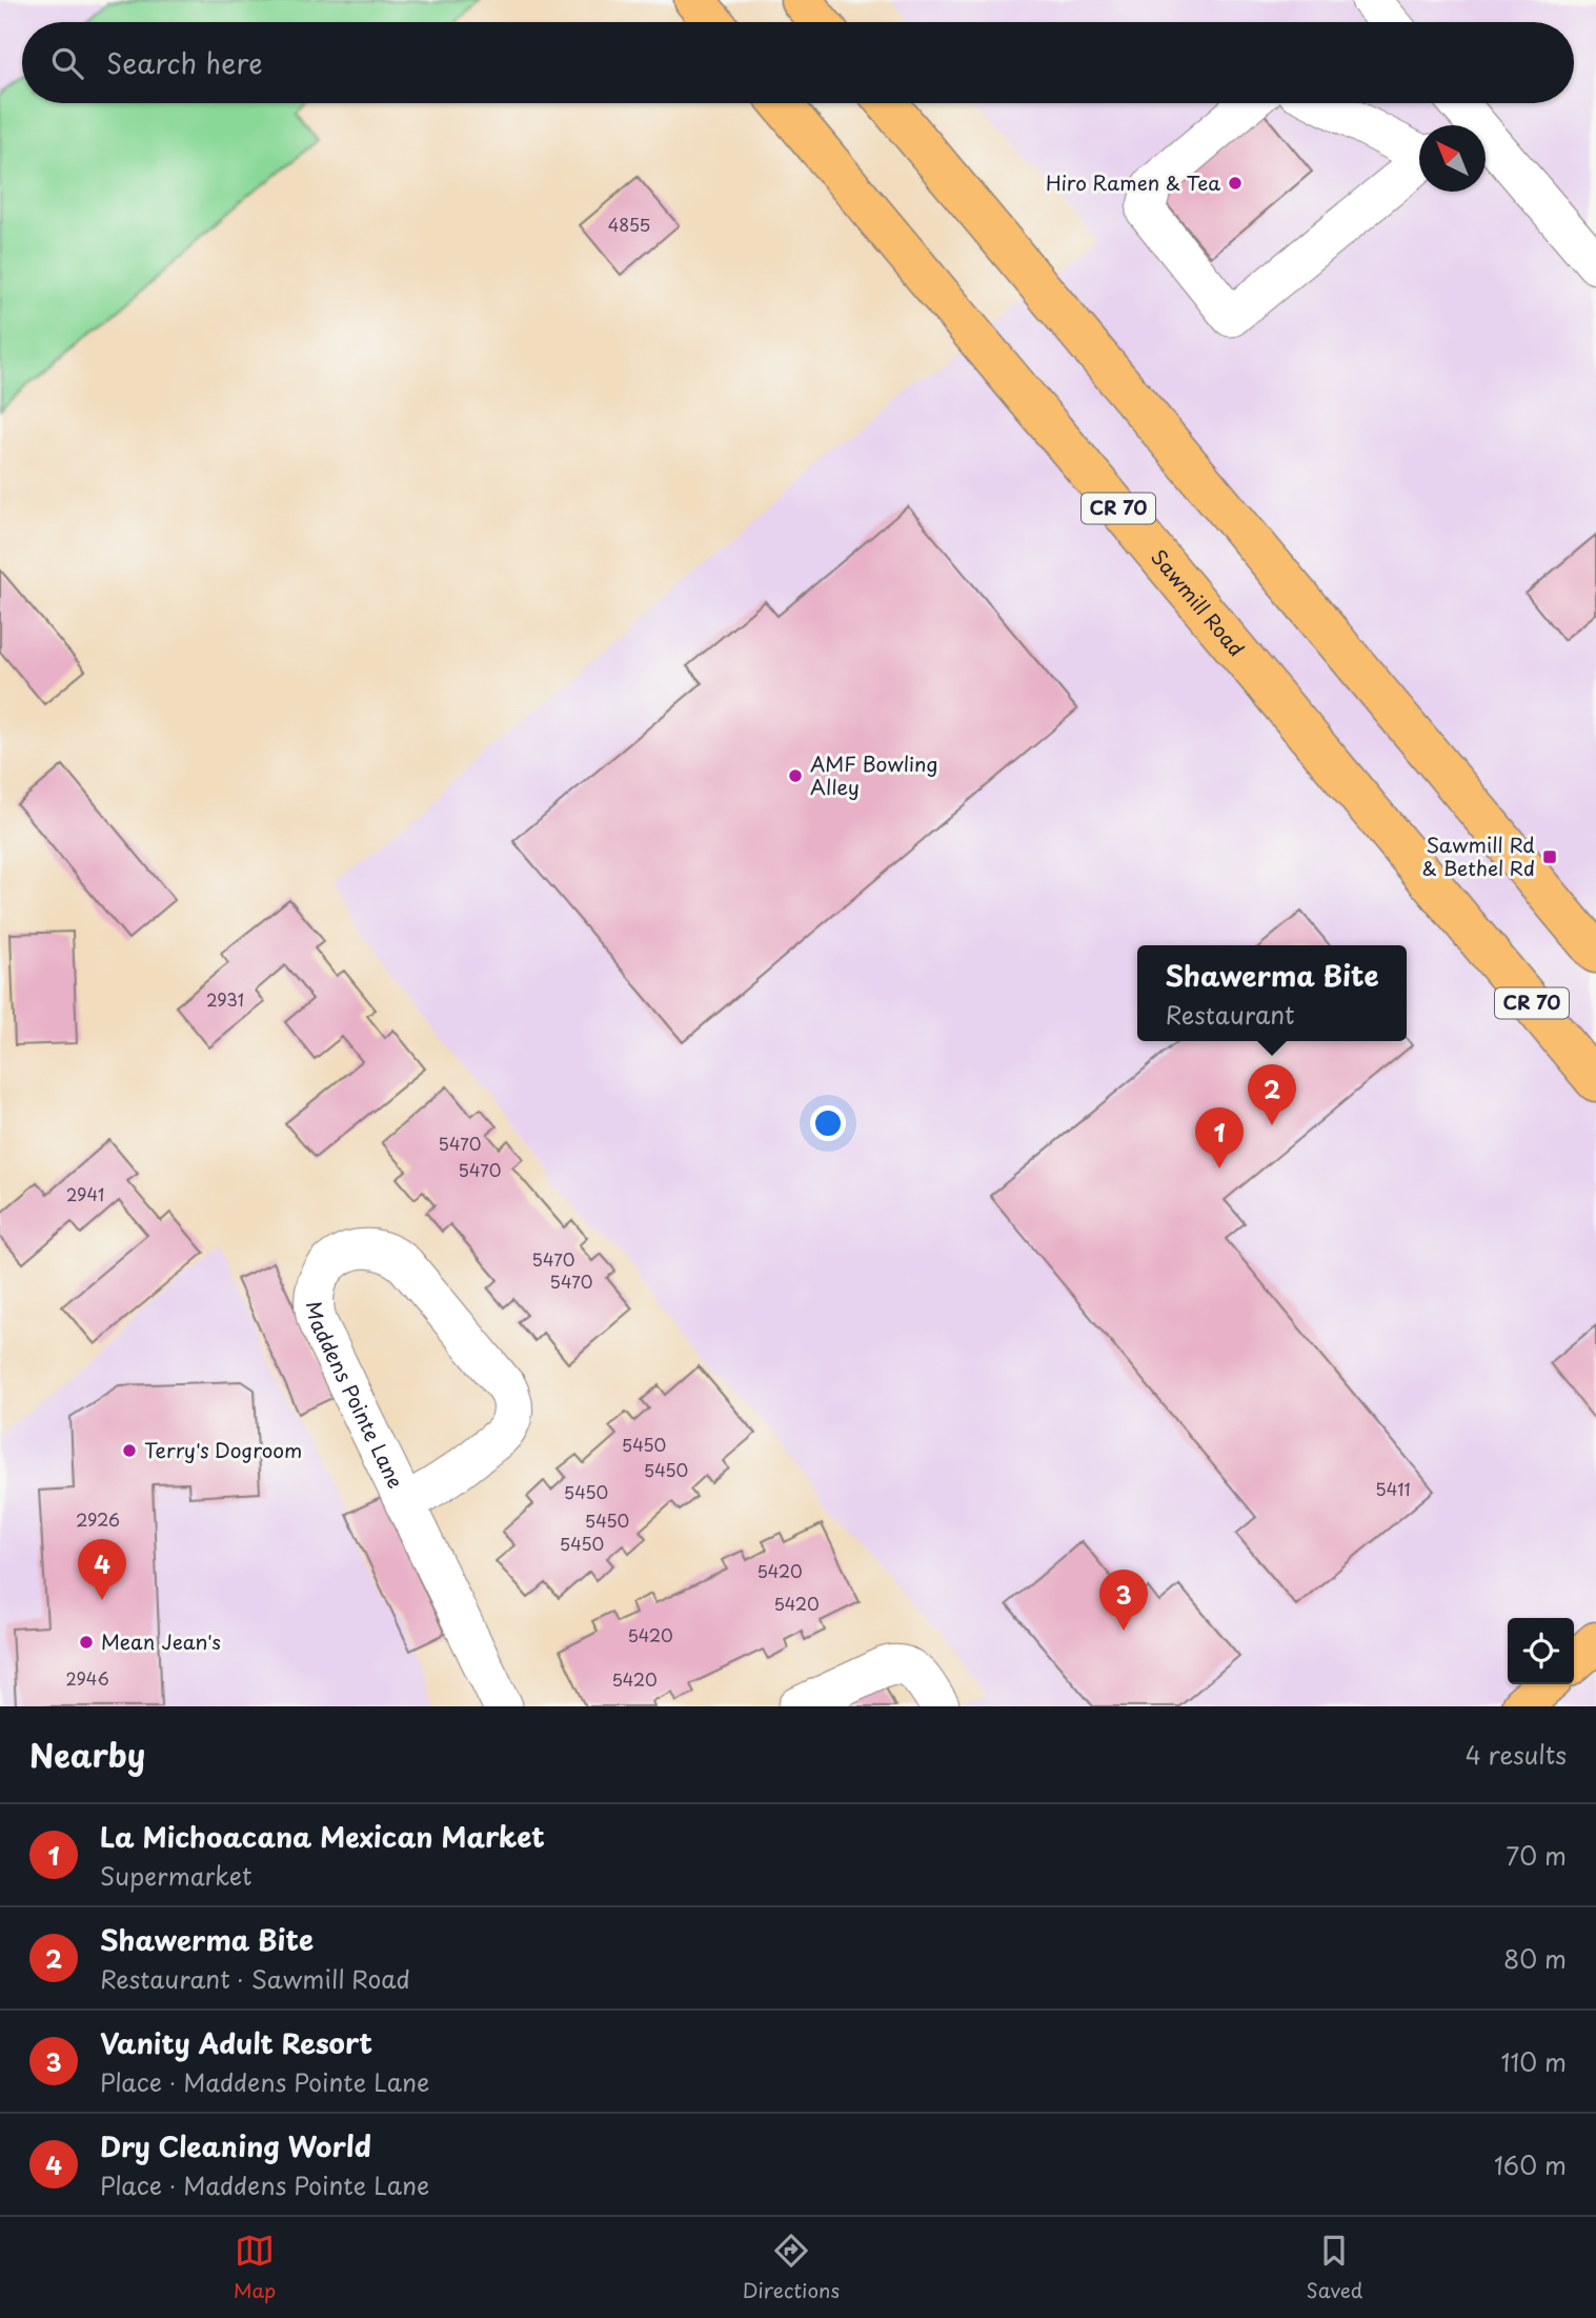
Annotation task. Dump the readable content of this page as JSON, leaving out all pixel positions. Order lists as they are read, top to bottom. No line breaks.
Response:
{"streets":{"main road":["CR 70","Sawmill Road"],"street":["Maddens Pointe Lane"]},"places":{"other":["Hiro Ramen & Tea","AMF Bowling Alley","Terry's Dogroom","Mean Jean's"],"transit":["Sawmill Rd & Bethel Rd"]},"house_numbers":["4855","2931","5470","5470","2941","5470","5470","5450","5450","5411","5450","2926","5450","5450","5420","5420","5420","2946","5420"],"north":"top left","page":{"search":"Search here","popup":["Shawerma Bite","Restaurant"],"pins":["2","1","4","3"],"heading":["Nearby","4 results"],"list":[{"mark":"1","name":"La Michoacana Mexican Market","note":"Supermarket","value":"70 m"},{"mark":"2","name":"Shawerma Bite","note":"Restaurant · Sawmill Road","value":"80 m"},{"mark":"3","name":"Vanity Adult Resort","note":"Place · Maddens Pointe Lane","value":"110 m"},{"mark":"4","name":"Dry Cleaning World","note":"Place · Maddens Pointe Lane","value":"160 m"}],"nav":["Map","Directions","Saved"]}}
